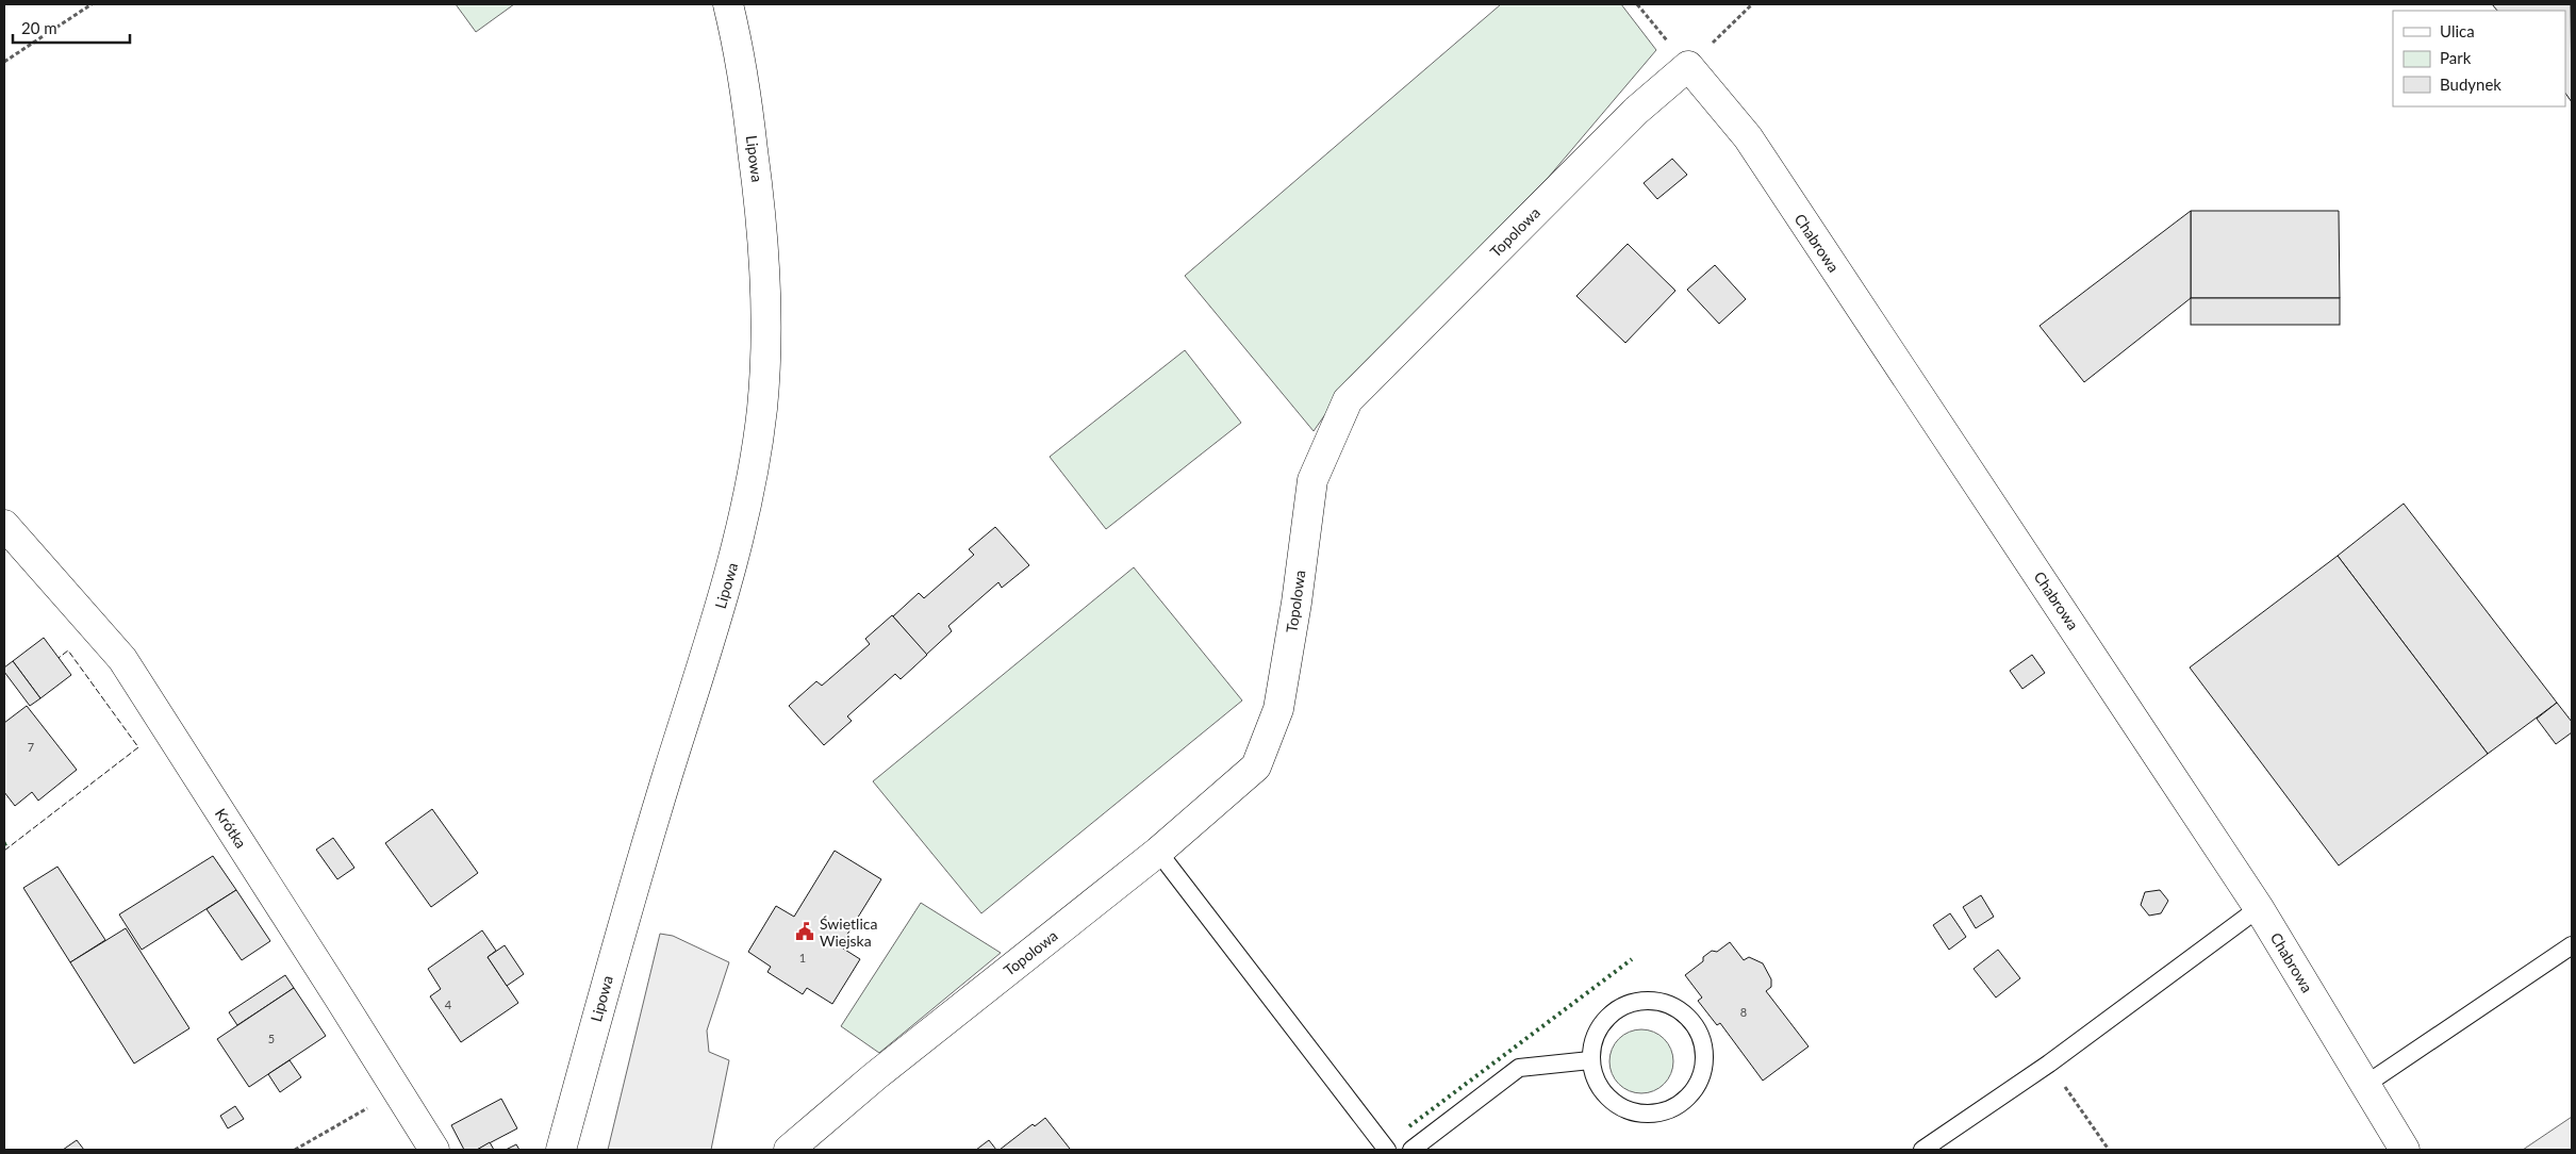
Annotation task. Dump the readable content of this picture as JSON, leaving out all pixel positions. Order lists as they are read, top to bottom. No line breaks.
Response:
{"streets":{"street":["Lipowa","Topolowa","Chabrowa","Krótka"]},"crossings":[["Topolowa","Chabrowa"]],"places":{"public building":["Świetlica Wiejska"]},"house_numbers":["7","1","4","8","5"],"legend":["Ulica","Park","Budynek"],"scale_bar":"20 m"}
